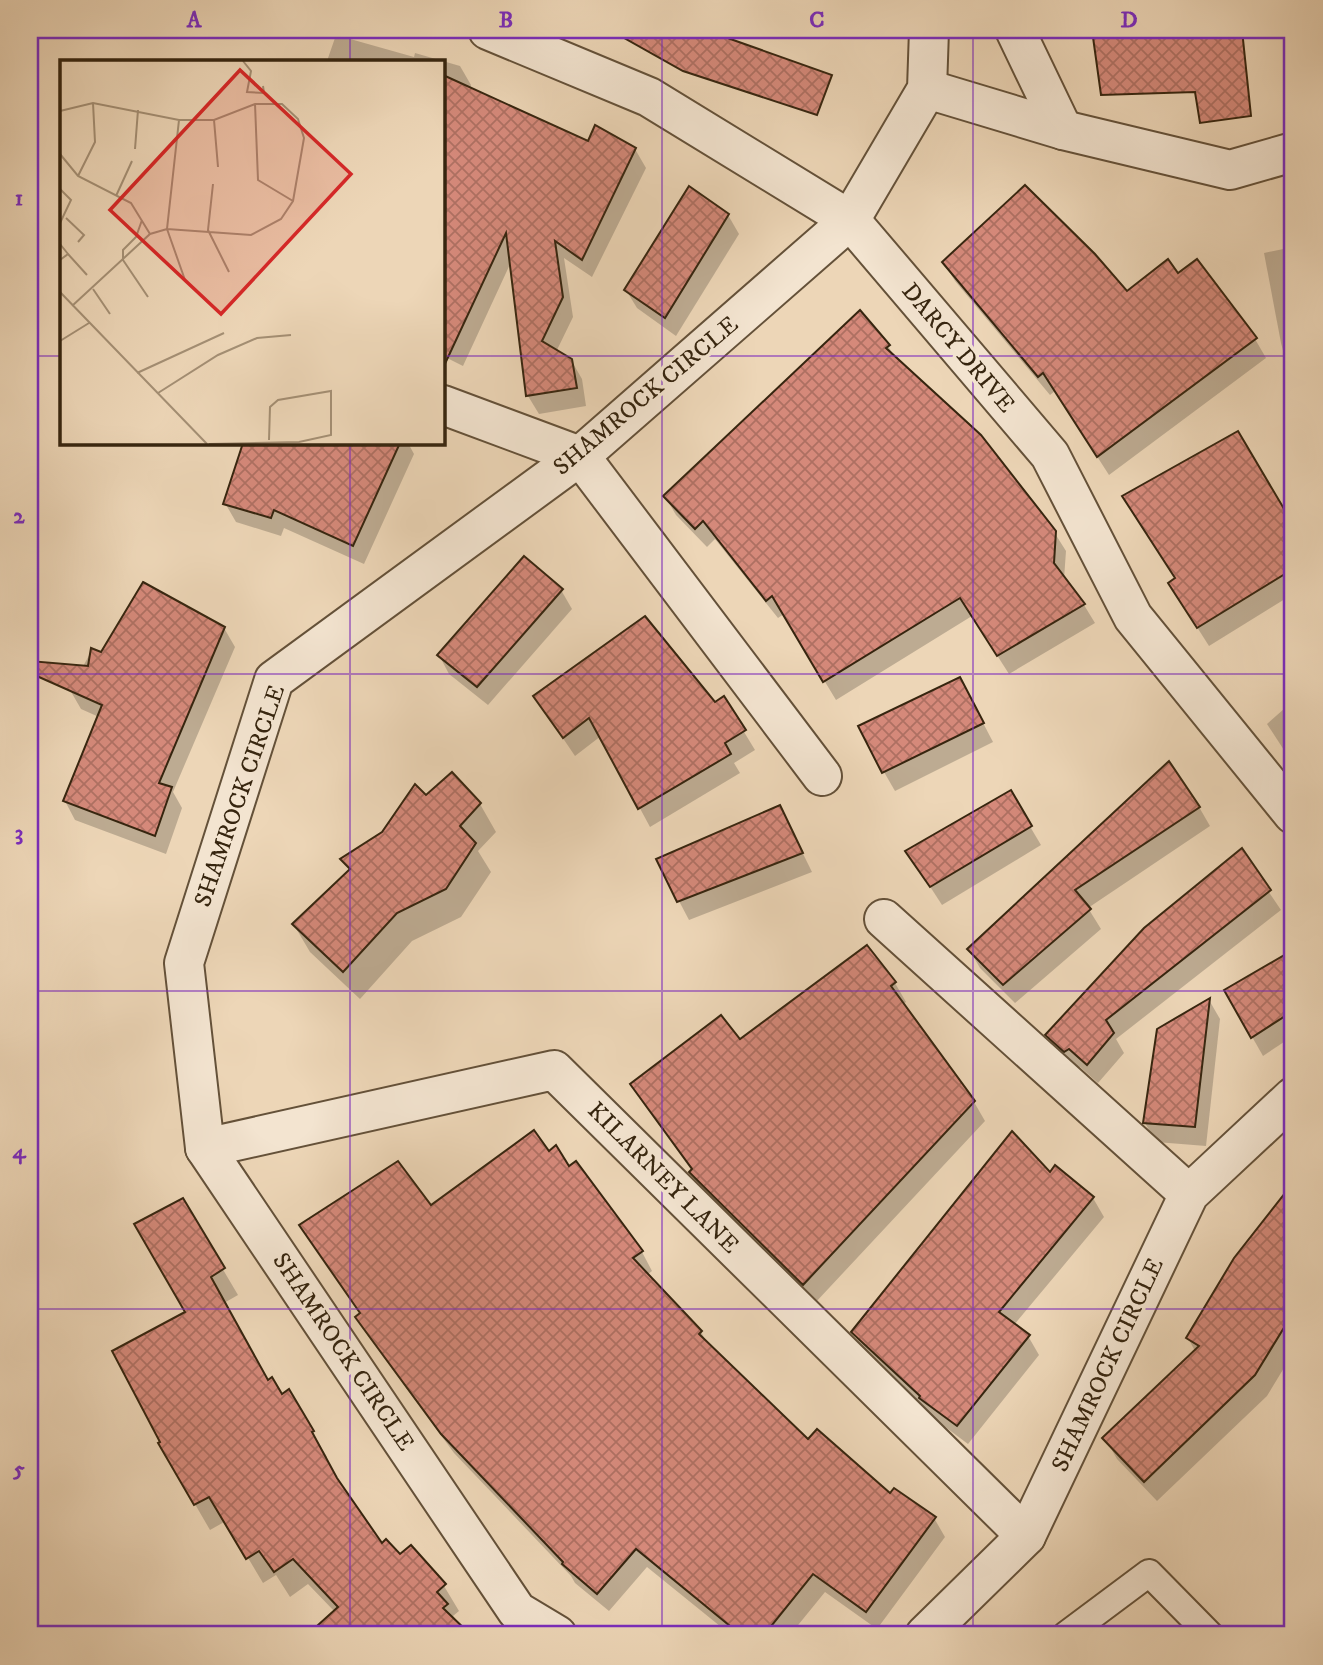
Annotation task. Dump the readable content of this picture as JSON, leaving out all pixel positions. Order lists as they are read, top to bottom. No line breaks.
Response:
{"streets":{"street":["DARCY DRIVE","SHAMROCK CIRCLE","KILARNEY LANE"]},"crossings":[["DARCY DRIVE","SHAMROCK CIRCLE"],["SHAMROCK CIRCLE","KILARNEY LANE"]],"grid":{"columns":["A","B","C","D"],"rows":["1","2","3","4","5"]}}
